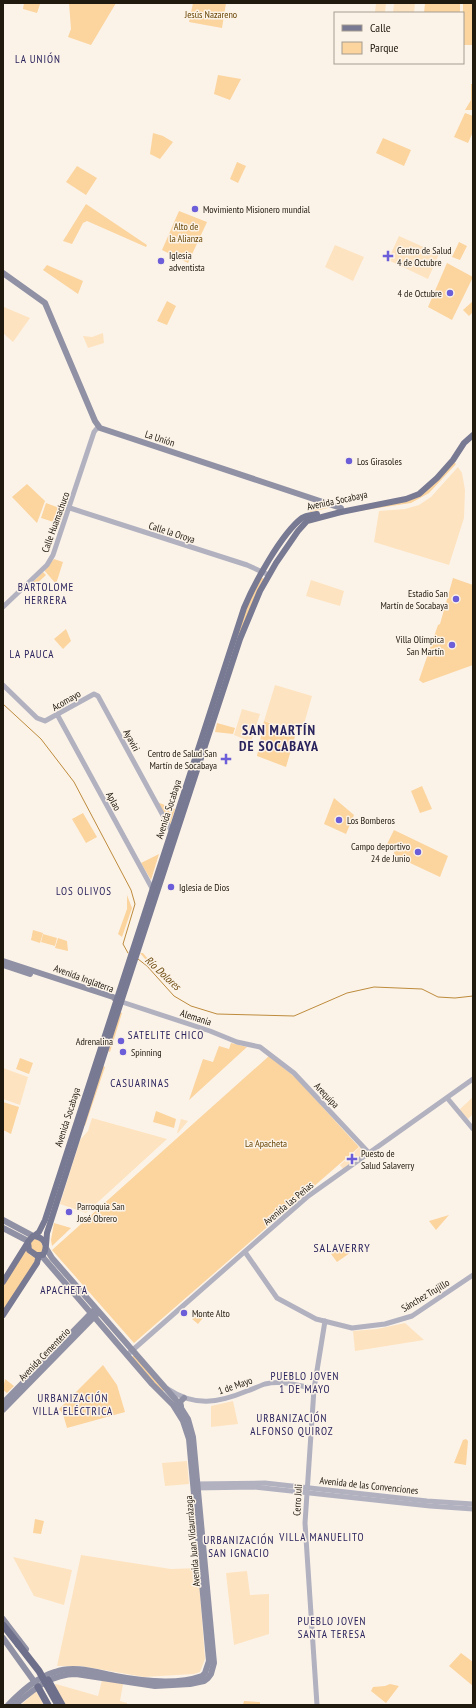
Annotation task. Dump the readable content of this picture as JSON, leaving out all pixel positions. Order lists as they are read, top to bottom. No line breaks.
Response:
{"streets":{"main road":["La Unión","Avenida Socabaya","Avenida Inglaterra","Avenida Cementerio","Avenida Juan Vidaurrázaga"],"street":["Calle Huamachuco","Calle la Oroya","Acomayo","Ayaviri","Aplao","Alemania","Arequipa","Avenida las Peñas","Sánchez Trujillo","1 de Mayo","Avenida de las Convenciones","Cerro Juli"]},"crossings":[["La Unión","Avenida Socabaya"],["La Unión","Calle Huamachuco"],["Avenida Socabaya","Calle la Oroya"],["Avenida Socabaya","Ayaviri"],["Avenida Socabaya","Aplao"],["Avenida Socabaya","Avenida Inglaterra"],["Avenida Socabaya","Alemania"],["Avenida Socabaya","Avenida Juan Vidaurrázaga"],["Calle Huamachuco","Calle la Oroya"],["Acomayo","Ayaviri"],["Acomayo","Aplao"],["Avenida Inglaterra","Alemania"],["Alemania","Arequipa"],["Arequipa","Avenida las Peñas"],["Avenida las Peñas","Sánchez Trujillo"],["Avenida las Peñas","Avenida Juan Vidaurrázaga"],["Sánchez Trujillo","Cerro Juli"],["Avenida Cementerio","Avenida Juan Vidaurrázaga"],["1 de Mayo","Cerro Juli"],["1 de Mayo","Avenida Juan Vidaurrázaga"],["Avenida de las Convenciones","Cerro Juli"],["Avenida de las Convenciones","Avenida Juan Vidaurrázaga"]],"districts":["LA UNIÓN","BARTOLOME HERRERA","LA PAUCA","SAN MARTÍN DE SOCABAYA","LOS OLIVOS","SATELITE CHICO","CASUARINAS","SALAVERRY","APACHETA","PUEBLO JOVEN 1 DE MAYO","URBANIZACIÓN VILLA ELÉCTRICA","URBANIZACIÓN ALFONSO QUIROZ","VILLA MANUELITO","URBANIZACIÓN SAN IGNACIO","PUEBLO JOVEN SANTA TERESA"],"water":["Río Dolores"],"parks":["Jesús Nazareno","Alto de la Alianza","La Apacheta"],"places":{"other":["Movimiento Misionero mundial","Iglesia adventista","4 de Octubre","Los Girasoles","Estadio San Martín de Socabaya","Villa Olímpica San Martín","Los Bomberos","Campo deportivo 24 de Junio","Iglesia de Dios","Adrenalina","Spinning","Parroquia San José Obrero","Monte Alto"],"health":["Centro de Salud 4 de Octubre","Centro de Salud San Martín de Socabaya","Puesto de Salud Salaverry"]},"legend":["Calle","Parque"]}
